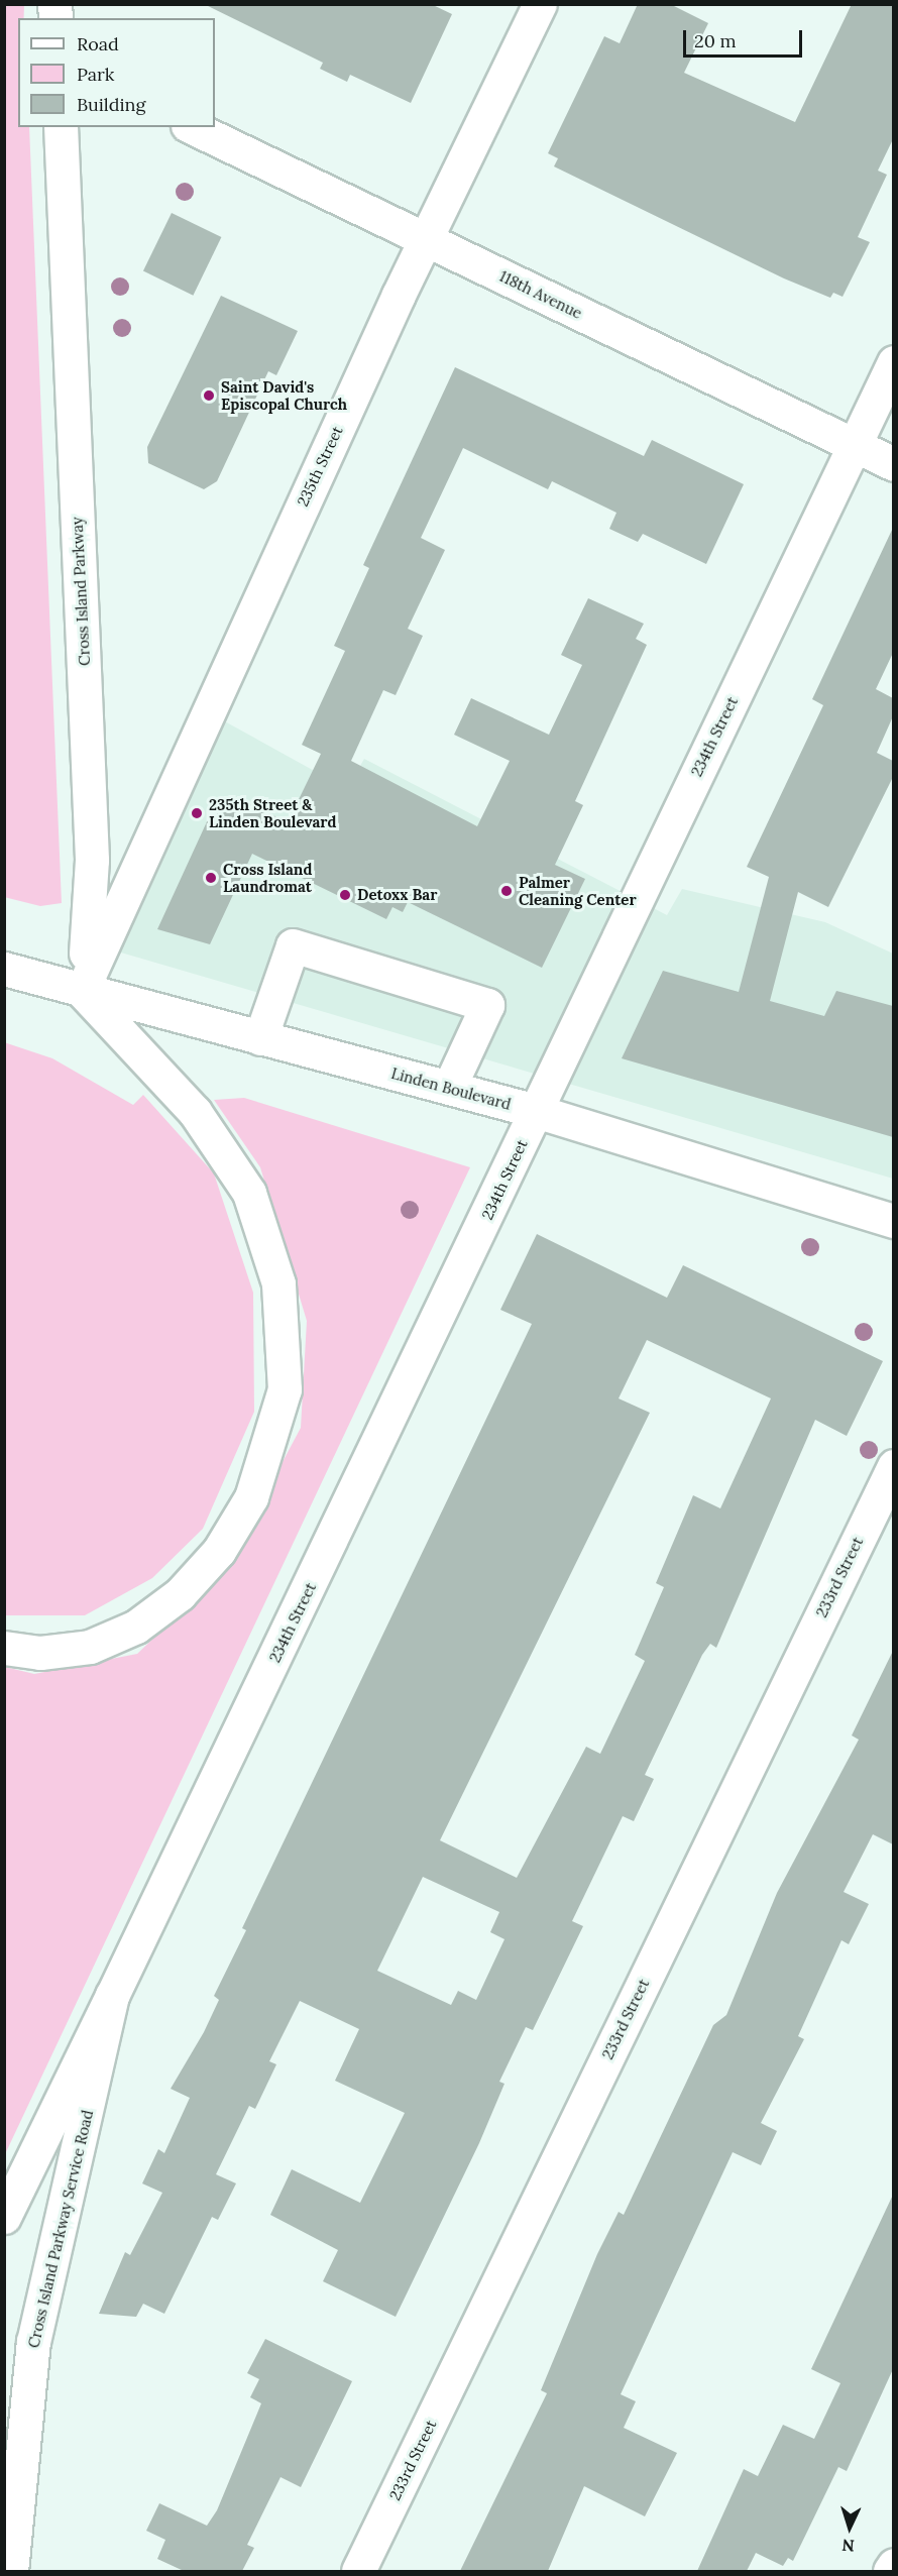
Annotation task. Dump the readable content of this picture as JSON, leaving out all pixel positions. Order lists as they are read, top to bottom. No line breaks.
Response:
{"streets":{"main road":["118th Avenue","235th Street","Cross Island Parkway","234th Street","Linden Boulevard","233rd Street","Cross Island Parkway Service Road"]},"crossings":[["118th Avenue","235th Street"],["118th Avenue","234th Street"],["235th Street","Cross Island Parkway"],["235th Street","Linden Boulevard"],["Cross Island Parkway","Linden Boulevard"],["234th Street","Linden Boulevard"],["234th Street","Cross Island Parkway Service Road"]],"places":["Saint David's Episcopal Church","235th Street & Linden Boulevard","Cross Island Laundromat","Palmer Cleaning Center","Detoxx Bar"],"legend":["Road","Park","Building"],"scale_bar":"20 m","north":"bottom"}
